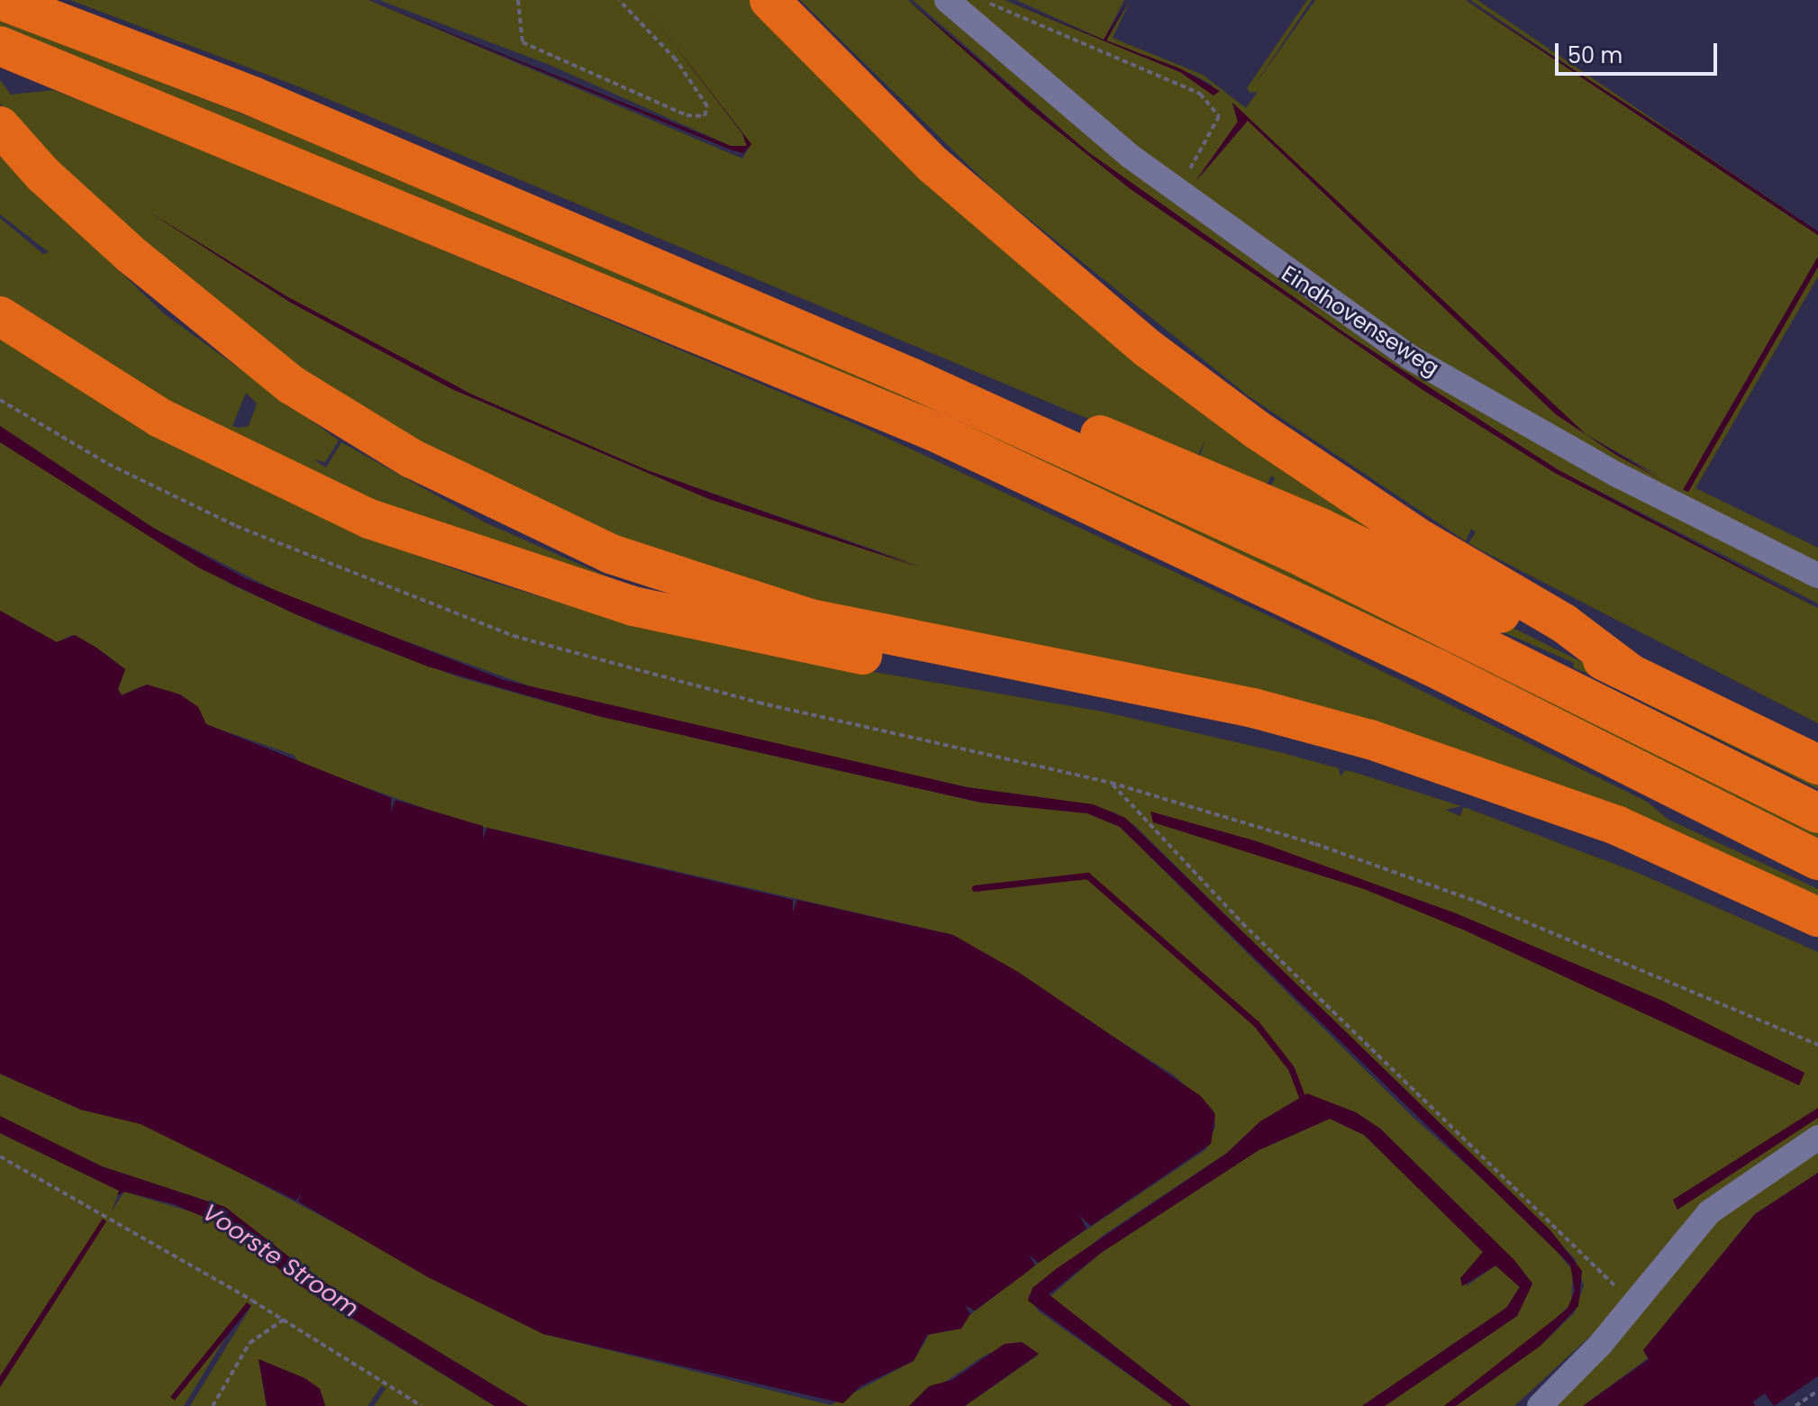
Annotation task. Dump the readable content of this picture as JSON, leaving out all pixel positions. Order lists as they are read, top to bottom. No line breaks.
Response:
{"streets":{"street":["Eindhovenseweg"]},"water":["Voorste Stroom"],"scale_bar":"50 m"}
